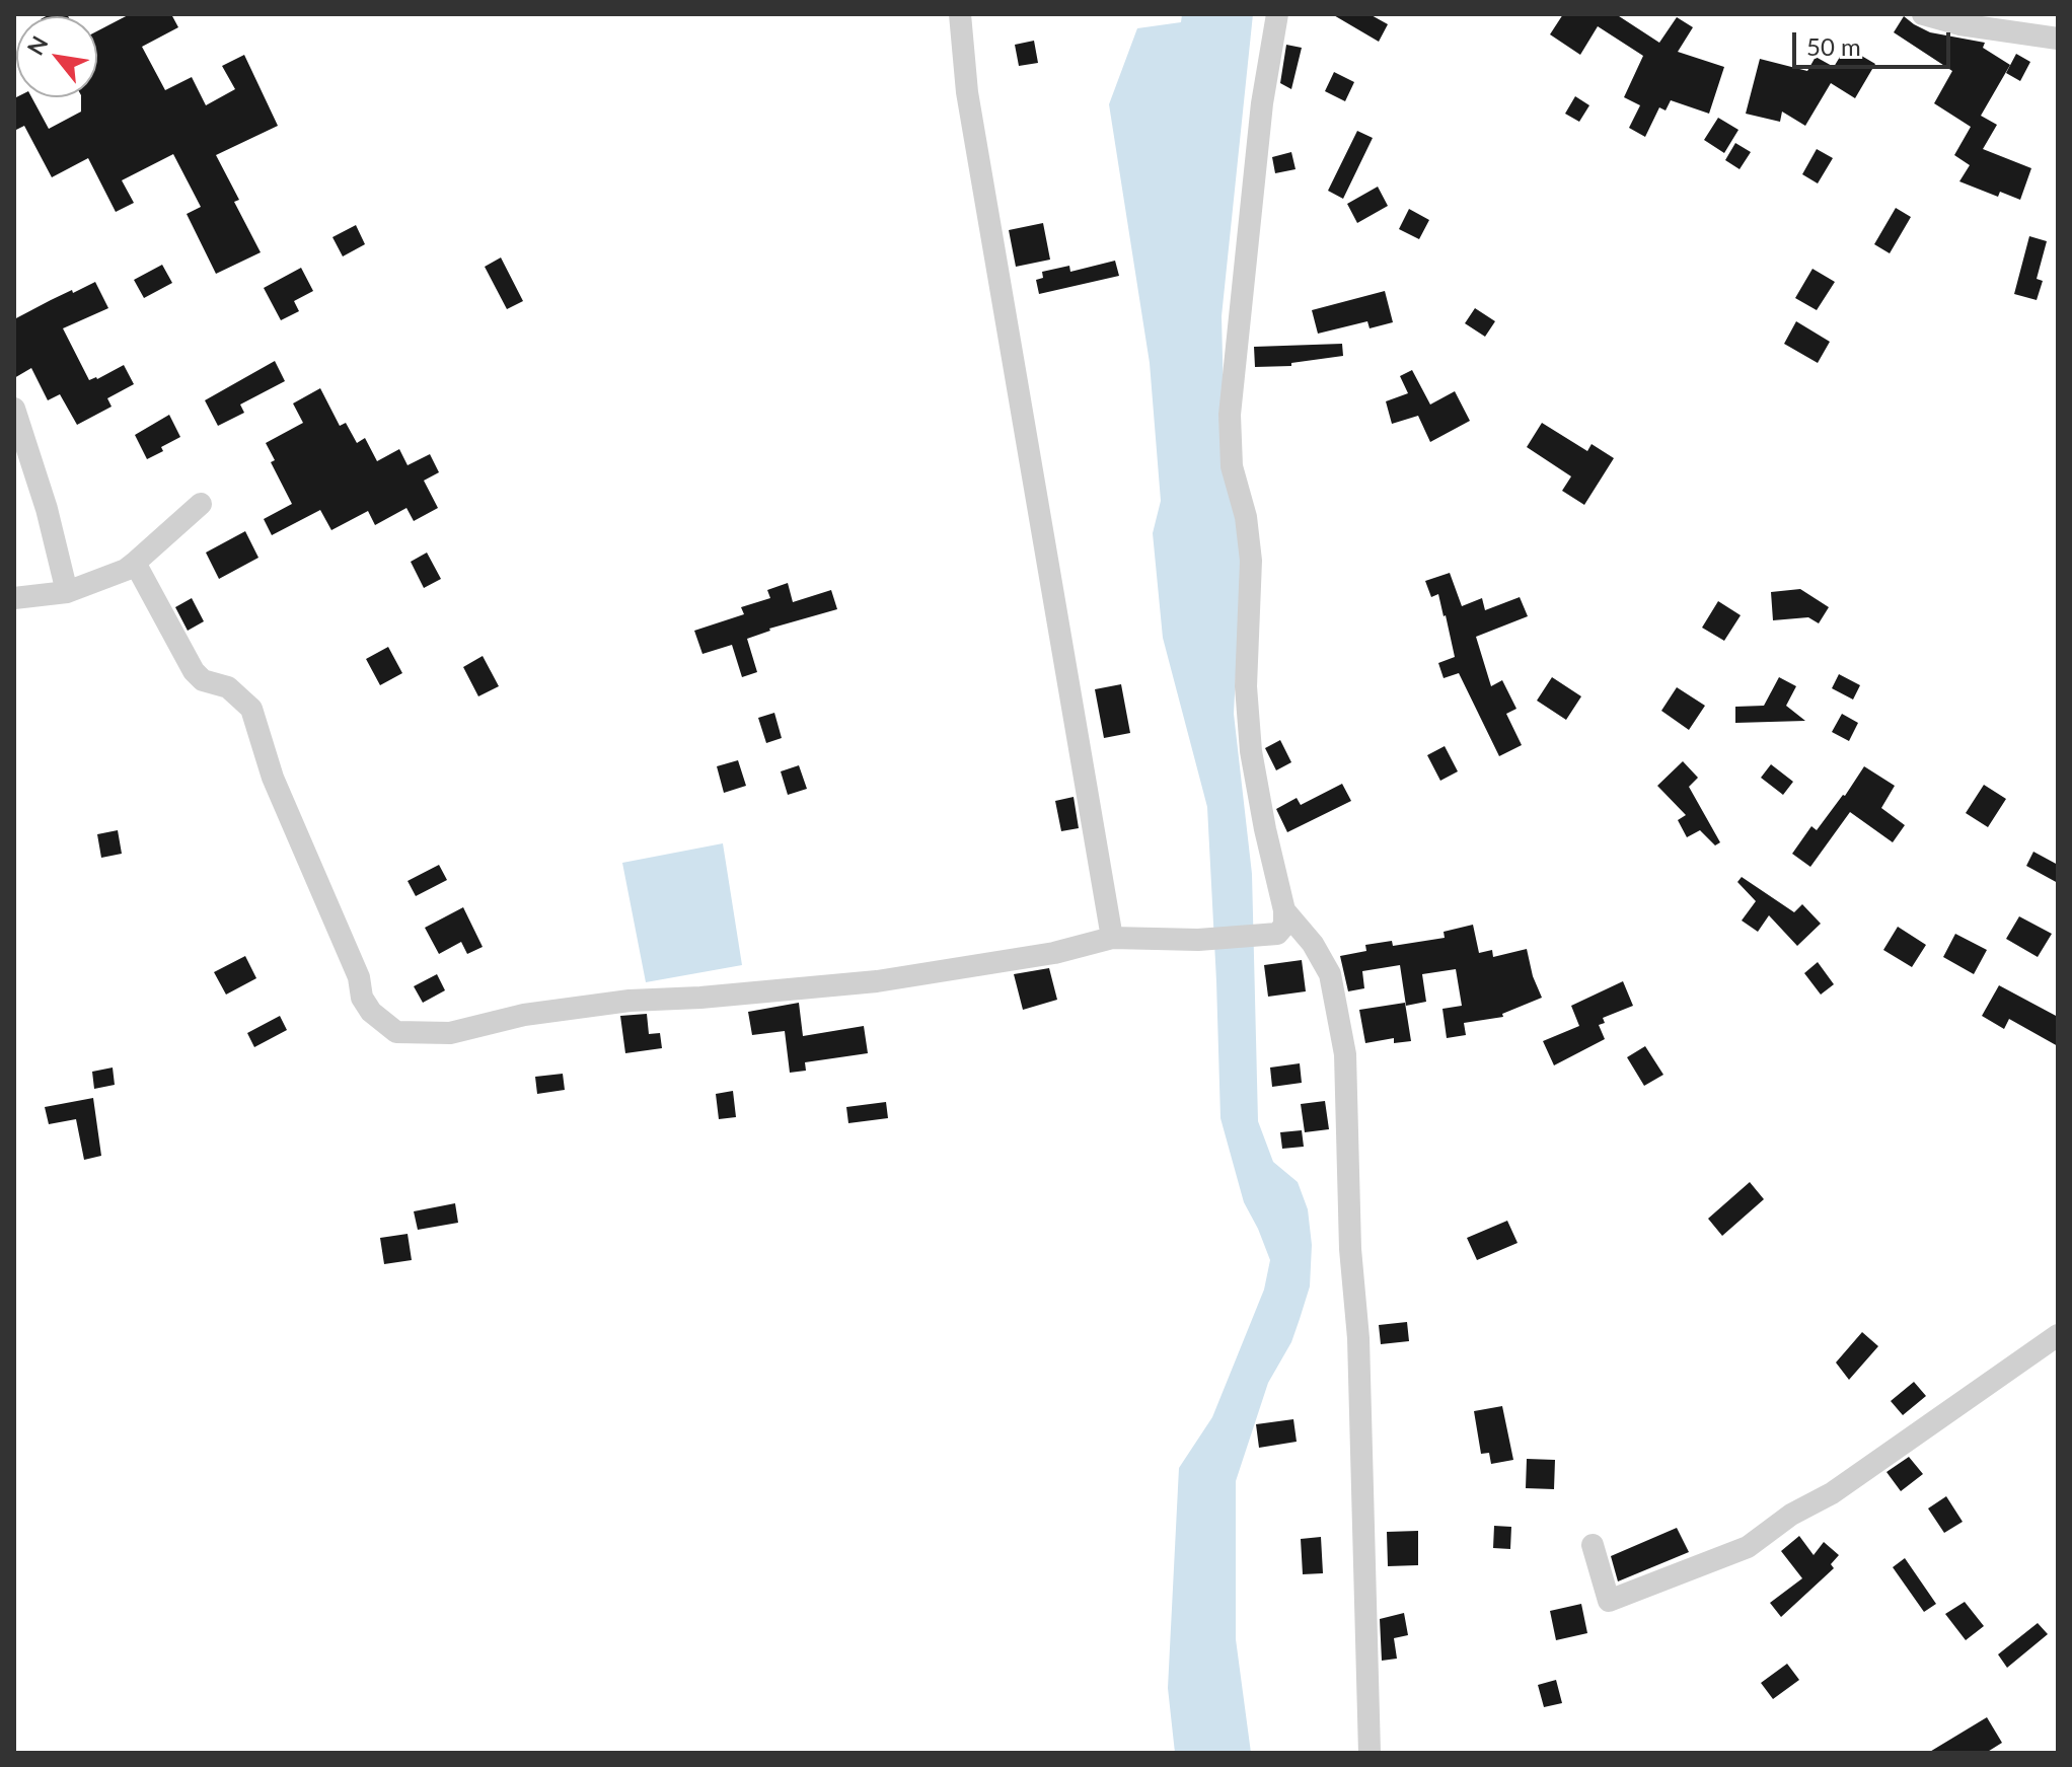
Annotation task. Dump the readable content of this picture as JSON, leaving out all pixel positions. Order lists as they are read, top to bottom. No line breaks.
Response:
{"scale_bar":"50 m","north":"top left"}
